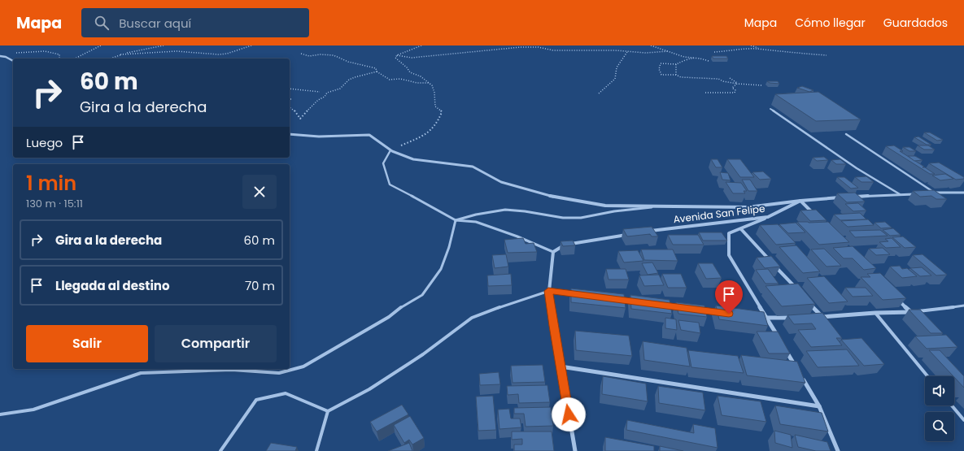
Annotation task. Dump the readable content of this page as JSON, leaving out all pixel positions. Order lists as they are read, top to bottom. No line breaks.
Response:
{"streets":{"street":["Avenida San Felipe"]},"page":{"header":"Mapa","search":"Buscar aquí","nav":["Mapa","Cómo llegar","Guardados"],"turn":["60 m","Gira a la derecha"],"then":"Luego","heading":["1 min","130 m · 15:11"],"list":[{"name":"Gira a la derecha","value":"60 m"},{"name":"Llegada al destino","value":"70 m"}],"buttons":["Salir","Compartir"]}}
